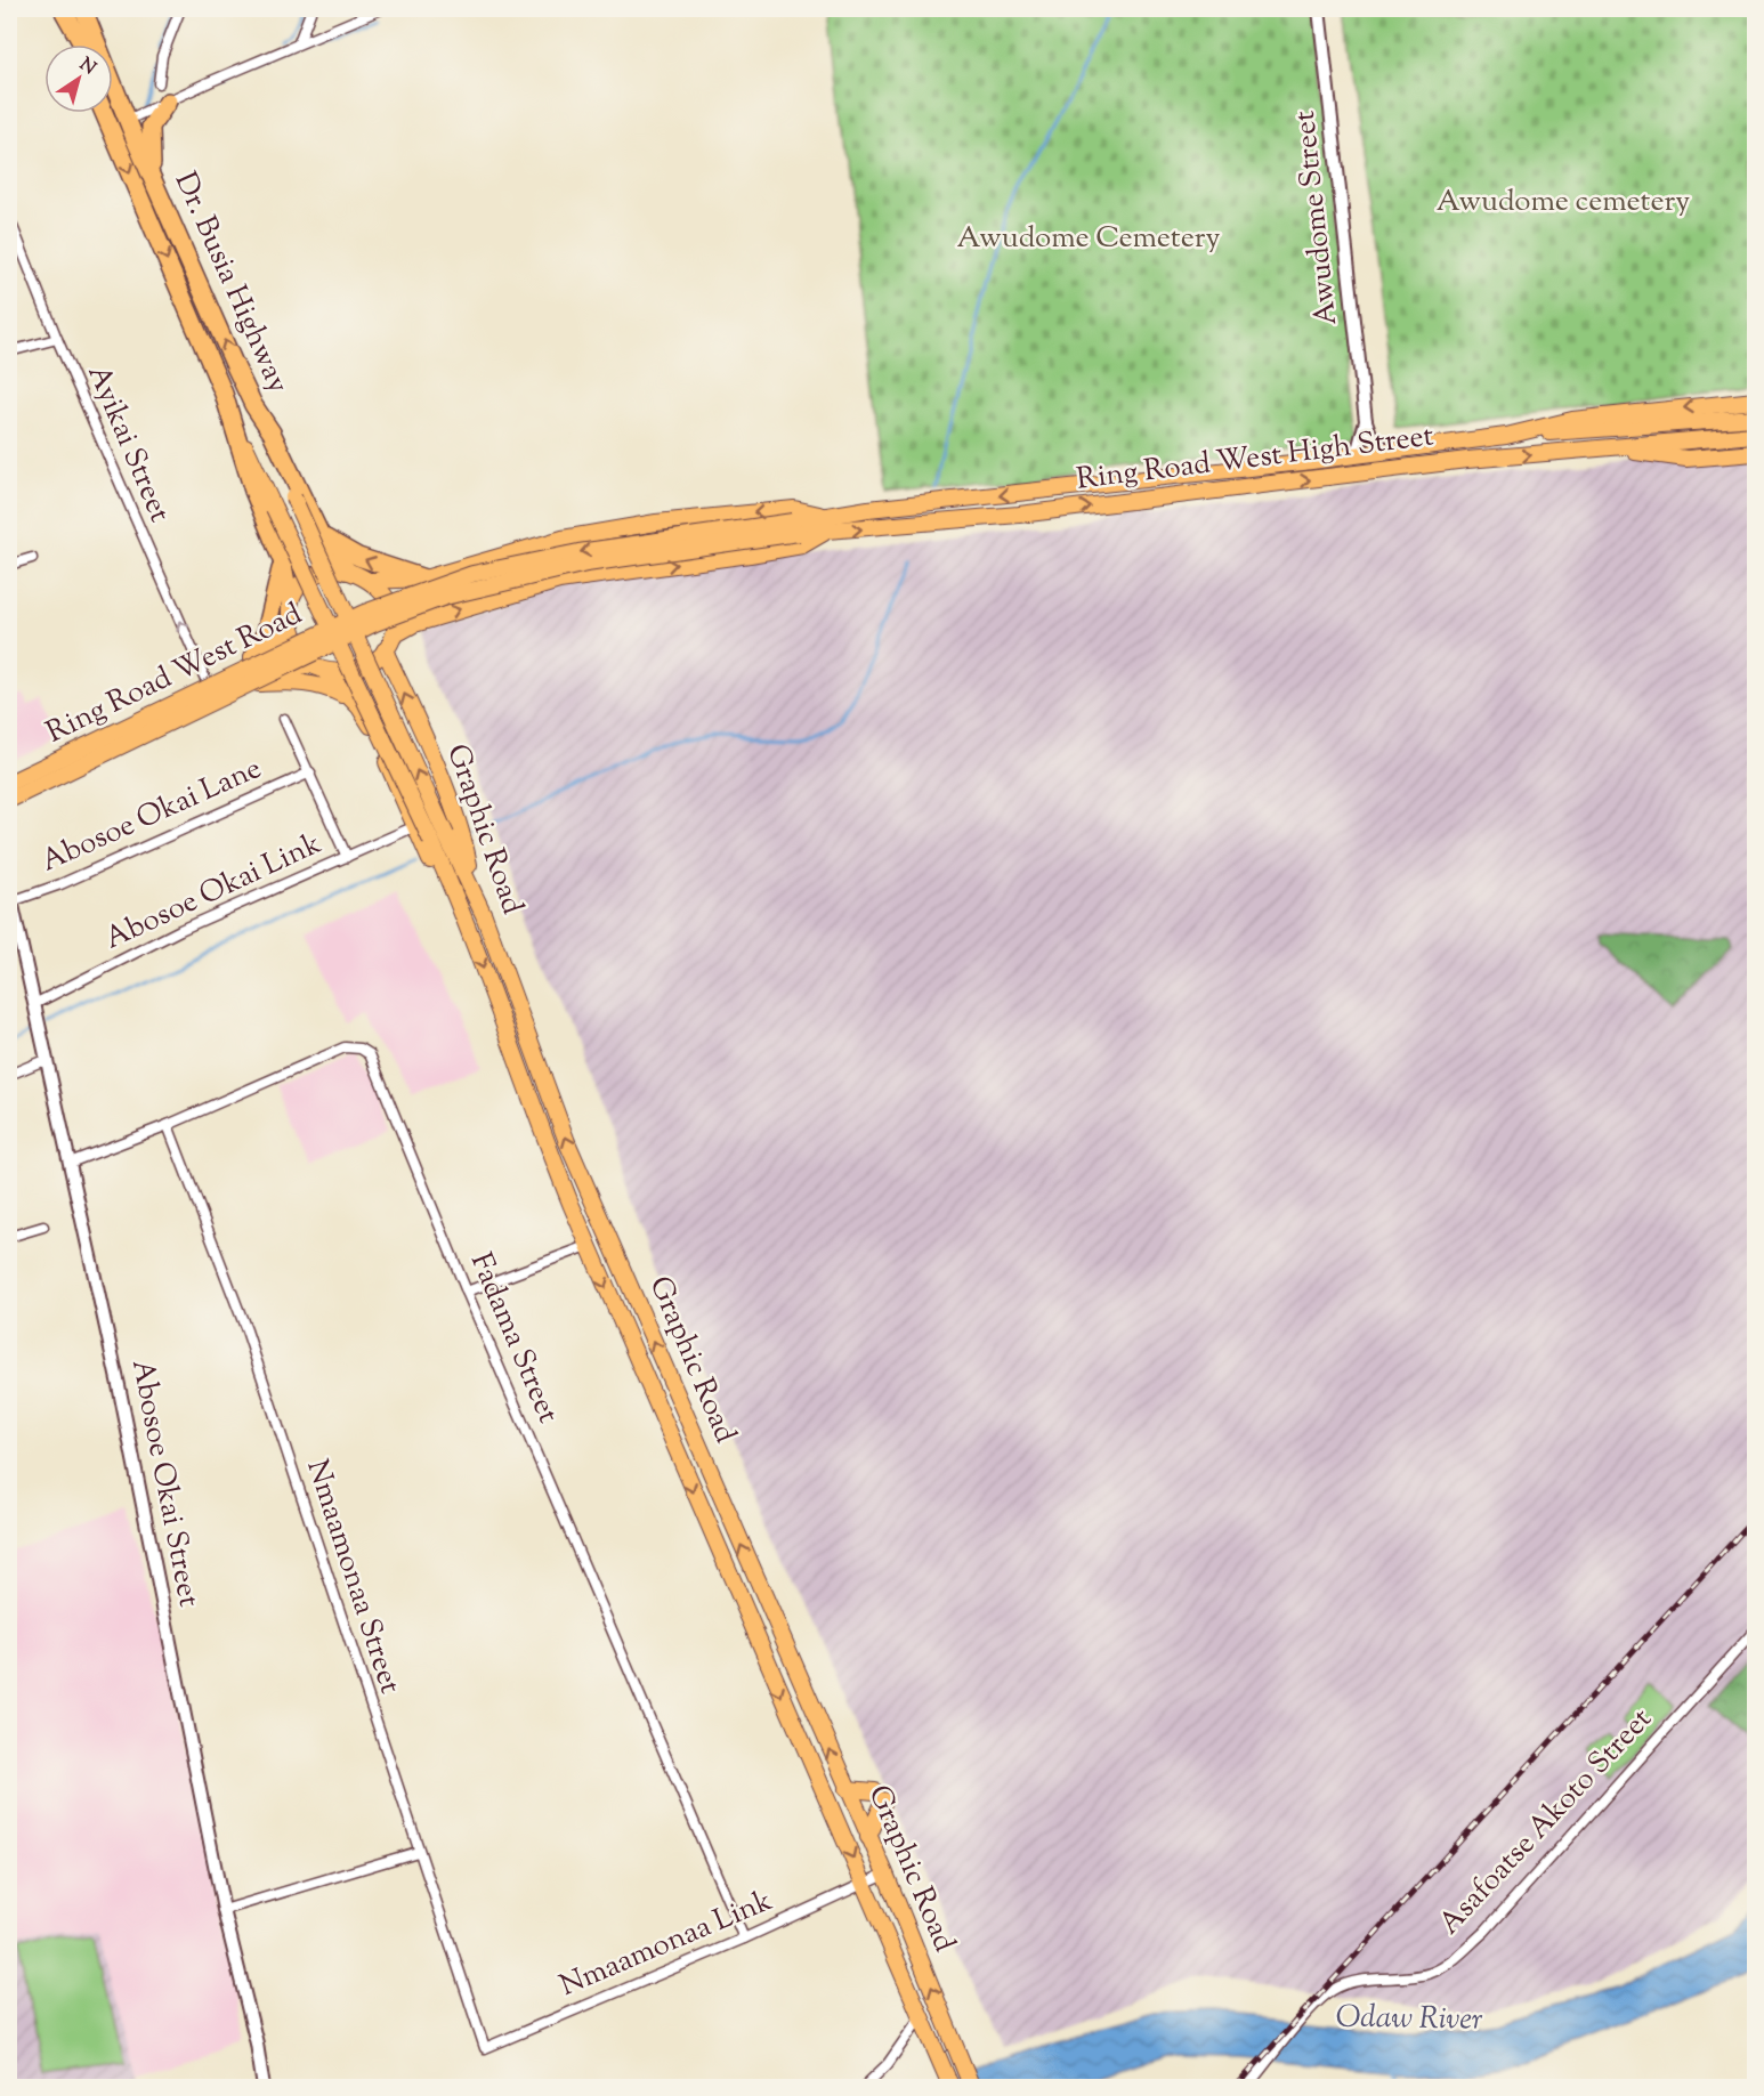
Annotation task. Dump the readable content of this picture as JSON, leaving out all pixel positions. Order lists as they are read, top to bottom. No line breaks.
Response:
{"streets":{"highway":["Dr. Busia Highway"],"main road":["Ring Road West High Street","Ring Road West Road","Graphic Road"],"street":["Awudome Street","Ayikai Street","Abosoe Okai Lane","Abosoe Okai Link","Fadama Street","Abosoe Okai Street","Nmaamonaa Street","Asafoatse Akoto Street","Nmaamonaa Link"]},"crossings":[["Awudome Street","Ring Road West High Street"],["Dr. Busia Highway","Ring Road West Road"],["Dr. Busia Highway","Graphic Road"],["Ayikai Street","Ring Road West Road"],["Ring Road West Road","Graphic Road"],["Abosoe Okai Lane","Abosoe Okai Street"],["Graphic Road","Abosoe Okai Link"],["Graphic Road","Nmaamonaa Link"],["Abosoe Okai Link","Abosoe Okai Street"],["Fadama Street","Abosoe Okai Street"],["Fadama Street","Nmaamonaa Street"],["Fadama Street","Nmaamonaa Link"],["Nmaamonaa Street","Nmaamonaa Link"]],"one_way":["Ayikai Street"],"water":["Odaw River"],"parks":["Awudome cemetery","Awudome Cemetery"],"north":"top right"}
